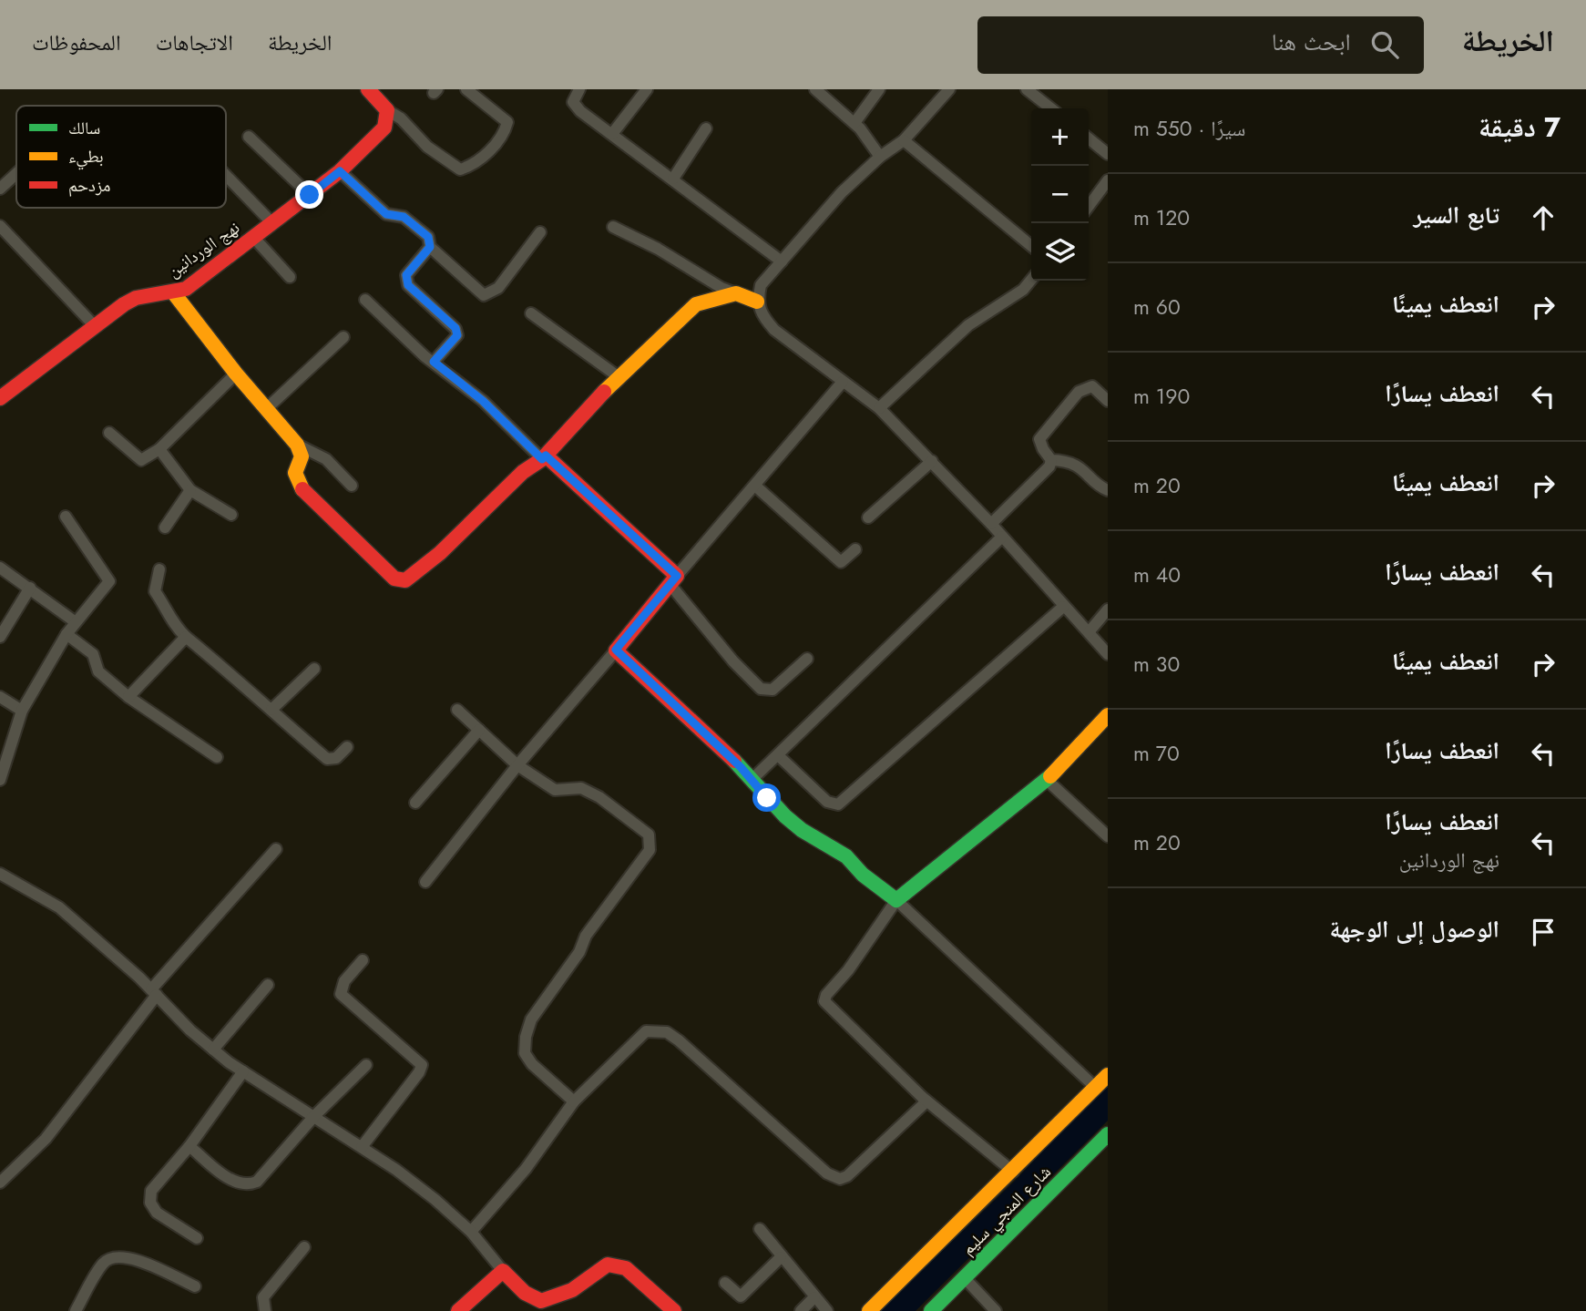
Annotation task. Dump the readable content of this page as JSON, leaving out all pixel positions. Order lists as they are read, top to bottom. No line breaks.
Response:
{"streets":{"street":["نهج الوردانين","شارع المنجي سليم"]},"legend":["سالك","بطيء","مزدحم"],"page":{"header":"الخريطة","search":"ابحث هنا","nav":["الخريطة","الاتجاهات","المحفوظات"],"heading":["7 دقيقة","سيرًا · 550 m"],"map_buttons":["+","−"],"list":[["تابع السير","120 m"],["انعطف يمينًا","60 m"],["انعطف يسارًا","190 m"],["انعطف يمينًا","20 m"],["انعطف يسارًا","40 m"],["انعطف يمينًا","30 m"],["انعطف يسارًا","70 m"],["انعطف يسارًا","نهج الوردانين","20 m"],"الوصول إلى الوجهة"]}}
